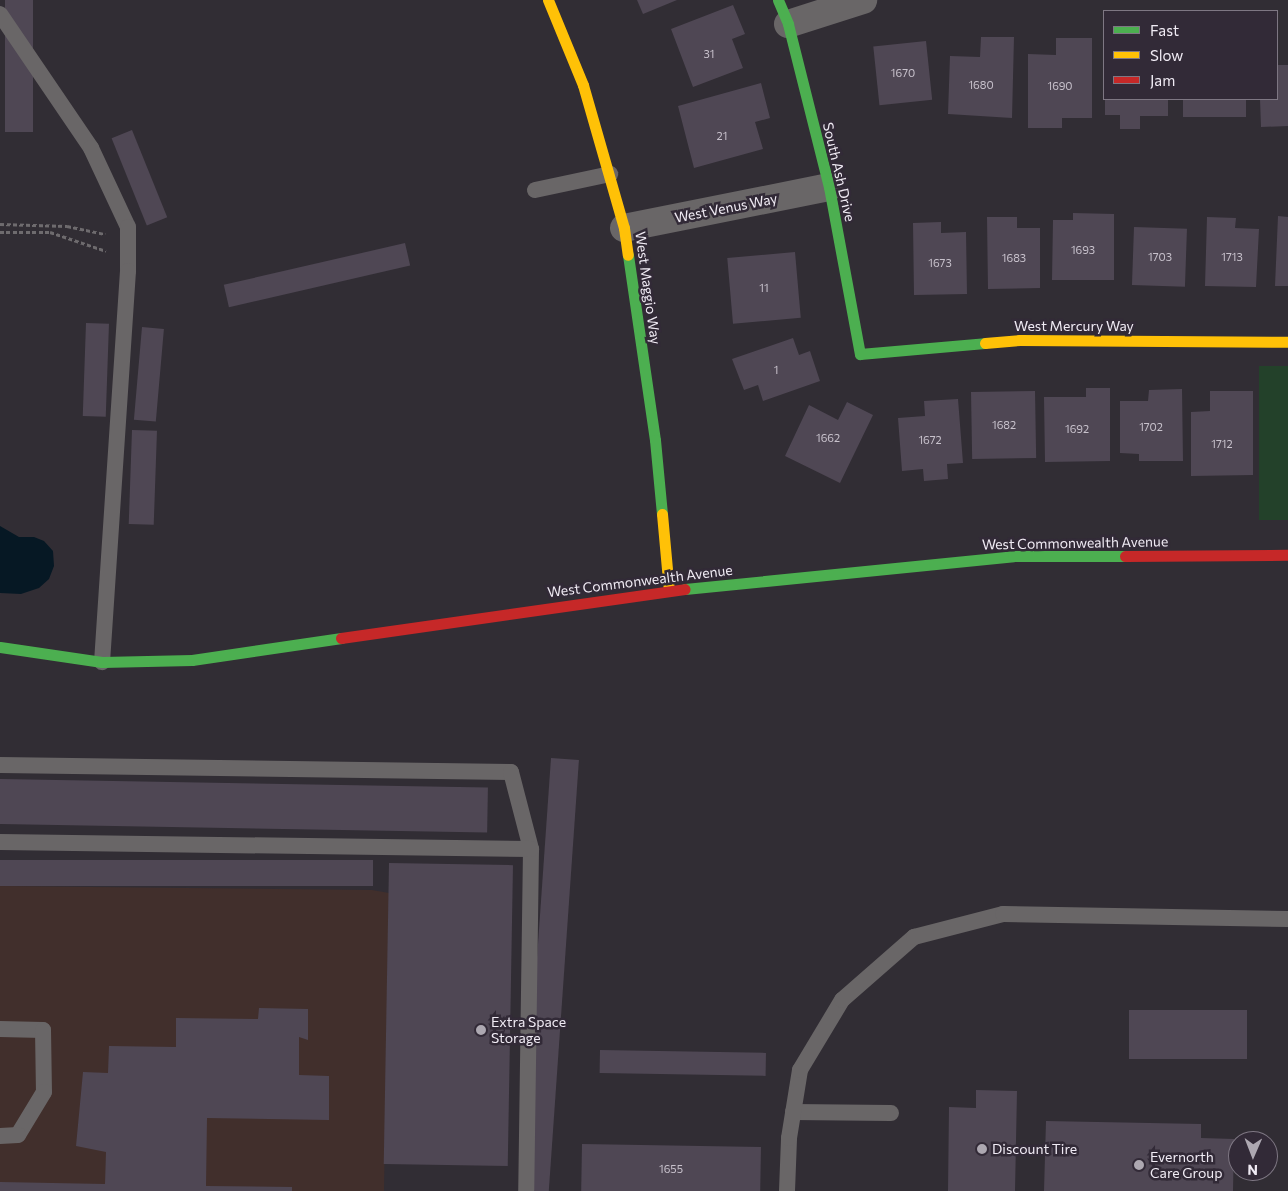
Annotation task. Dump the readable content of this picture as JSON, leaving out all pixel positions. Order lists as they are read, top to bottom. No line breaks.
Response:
{"streets":{"street":["South Ash Drive","West Venus Way","West Maggio Way","West Mercury Way","West Commonwealth Avenue"]},"crossings":[["South Ash Drive","West Venus Way"],["South Ash Drive","West Mercury Way"],["West Venus Way","West Maggio Way"],["West Maggio Way","West Commonwealth Avenue"]],"places":["Extra Space Storage","Discount Tire","Evernorth Care Group"],"house_numbers":["31","1670","1680","1690","21","1693","1703","1713","1683","1673","11","1","1682","1702","1692","1662","1672","1712","1655"],"legend":["Fast","Slow","Jam"],"north":"bottom"}
